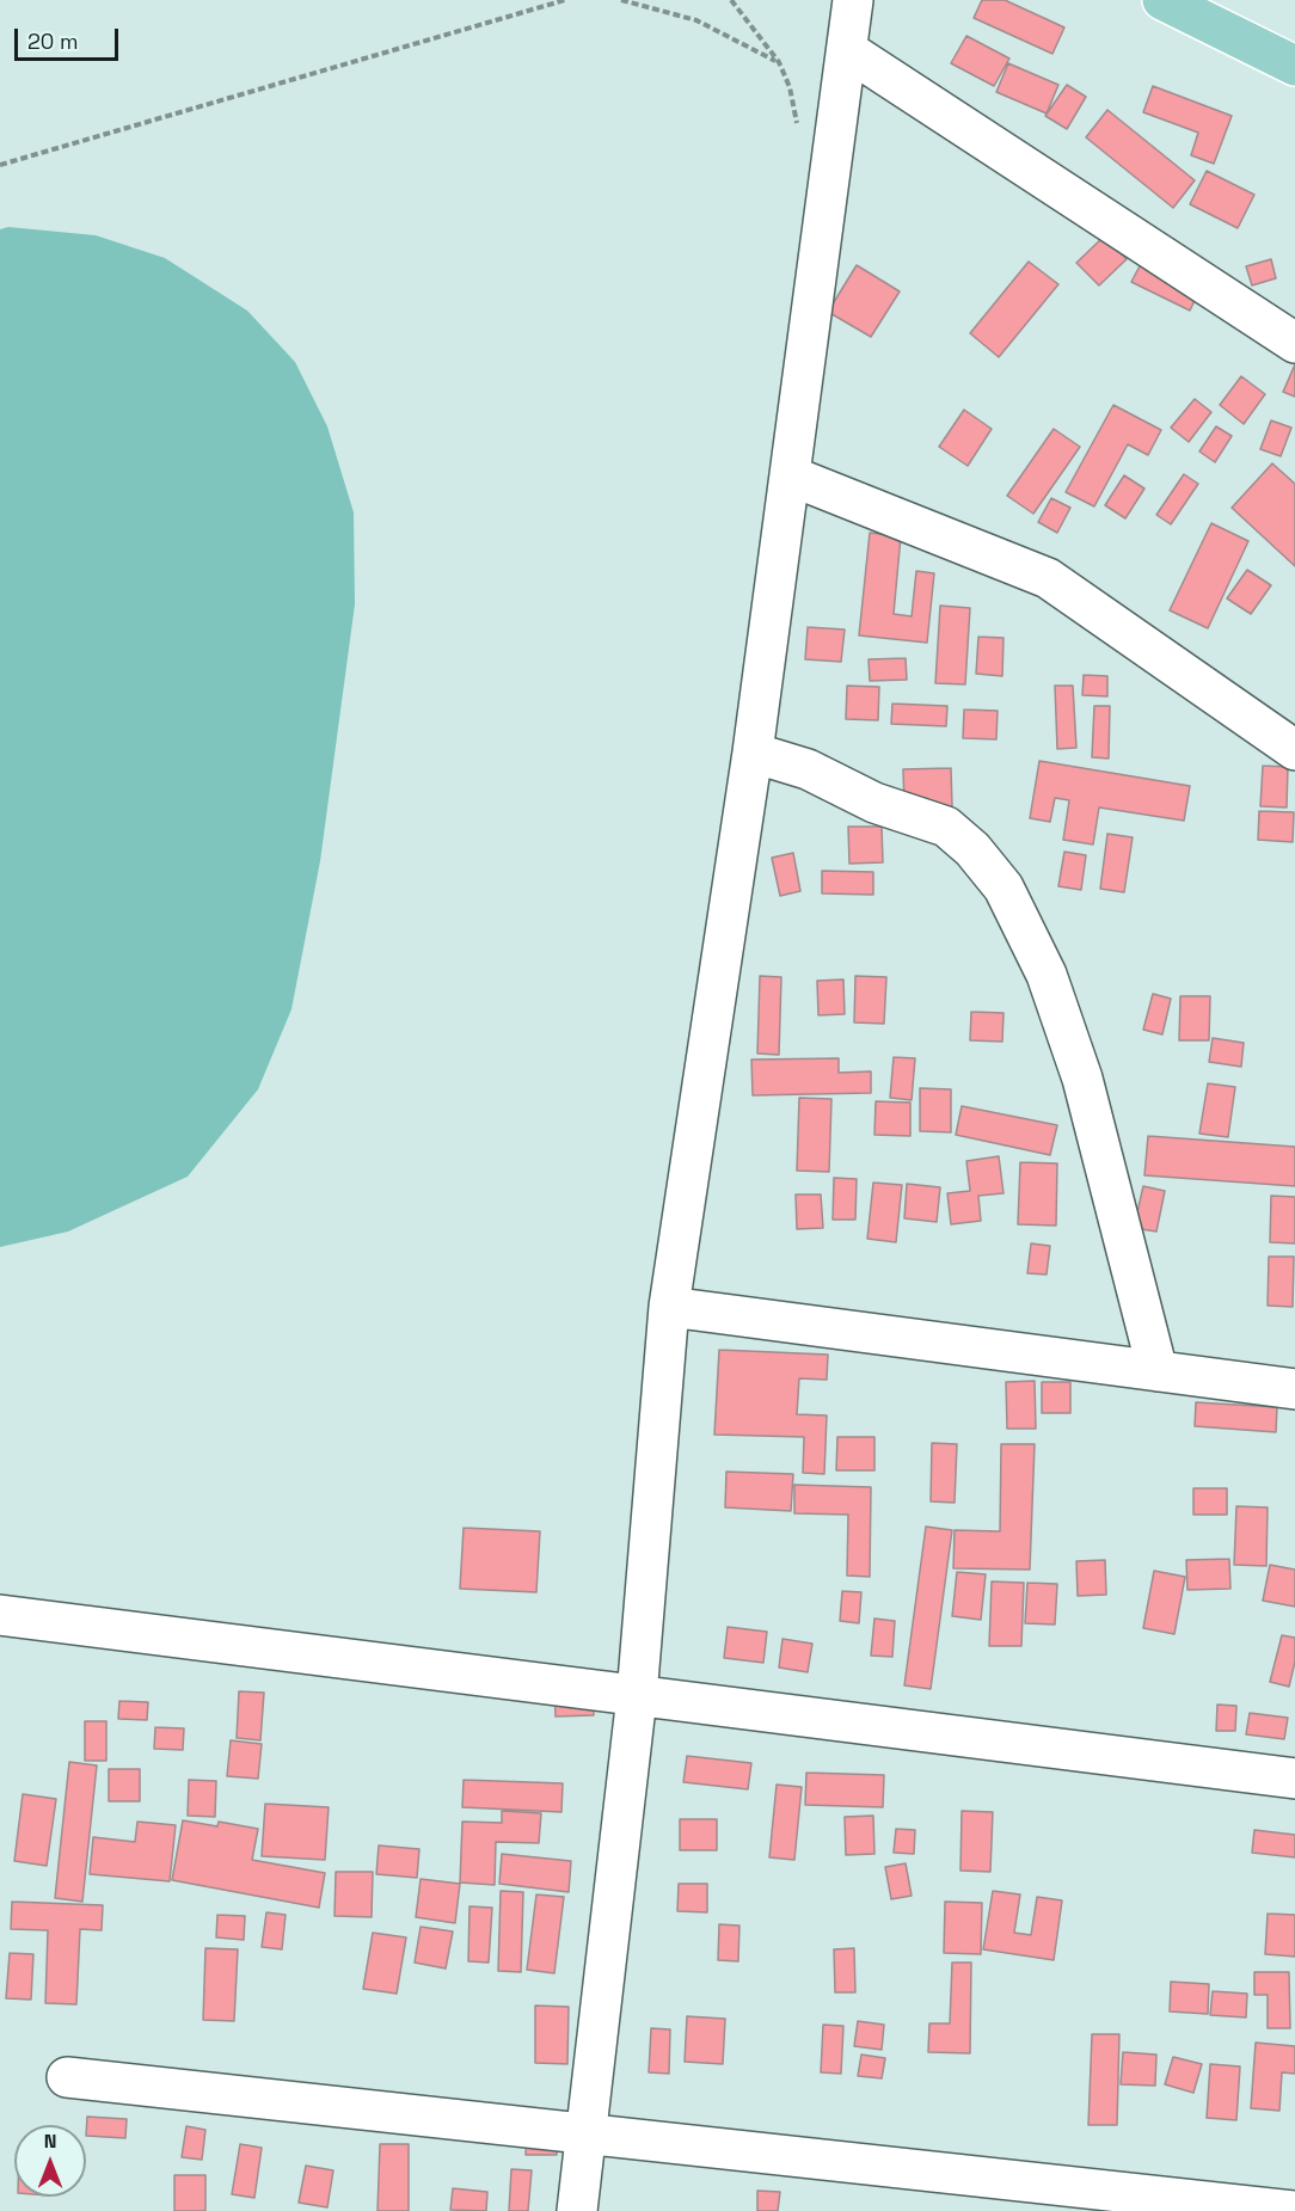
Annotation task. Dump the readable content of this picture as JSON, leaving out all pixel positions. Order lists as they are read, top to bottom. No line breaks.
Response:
{"scale_bar":"20 m","north":"top"}
